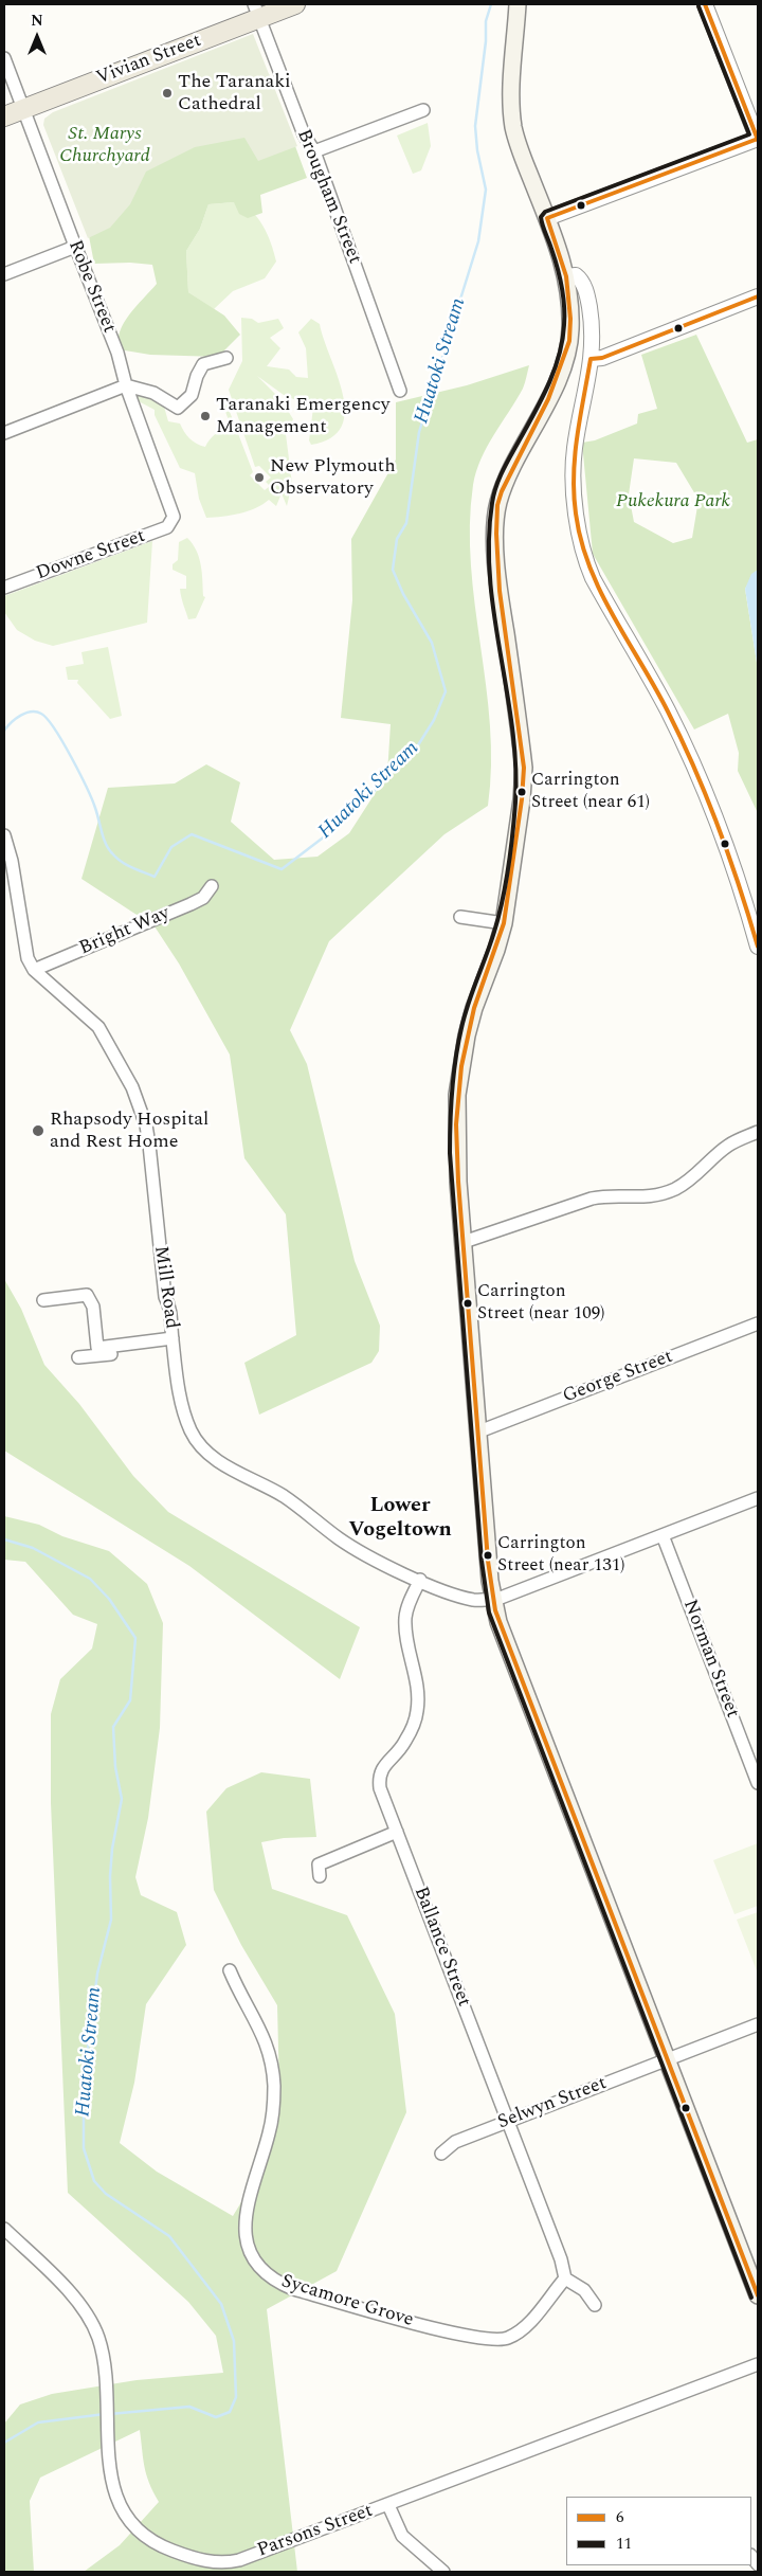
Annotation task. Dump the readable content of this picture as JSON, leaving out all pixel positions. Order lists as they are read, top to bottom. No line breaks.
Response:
{"streets":{"main road":["Vivian Street"],"street":["Brougham Street","Robe Street","Downe Street","Bright Way","Mill Road","George Street","Norman Street","Ballance Street","Selwyn Street","Sycamore Grove","Parsons Street"]},"crossings":[["Vivian Street","Brougham Street"],["Vivian Street","Robe Street"],["Robe Street","Downe Street"],["Bright Way","Mill Road"],["Mill Road","Norman Street"],["Mill Road","Ballance Street"],["Ballance Street","Selwyn Street"],["Ballance Street","Sycamore Grove"]],"districts":["Lower Vogeltown"],"water":["Huatoki Stream"],"parks":["St. Marys Churchyard","Pukekura Park"],"places":["The Taranaki Cathedral","Taranaki Emergency Management","New Plymouth Observatory","Carrington Street (near 61)","Rhapsody Hospital and Rest Home","Carrington Street (near 109)","Carrington Street (near 131)"],"lines":["transit line 6","transit line 11"],"legend":["6","11"],"north":"top"}
